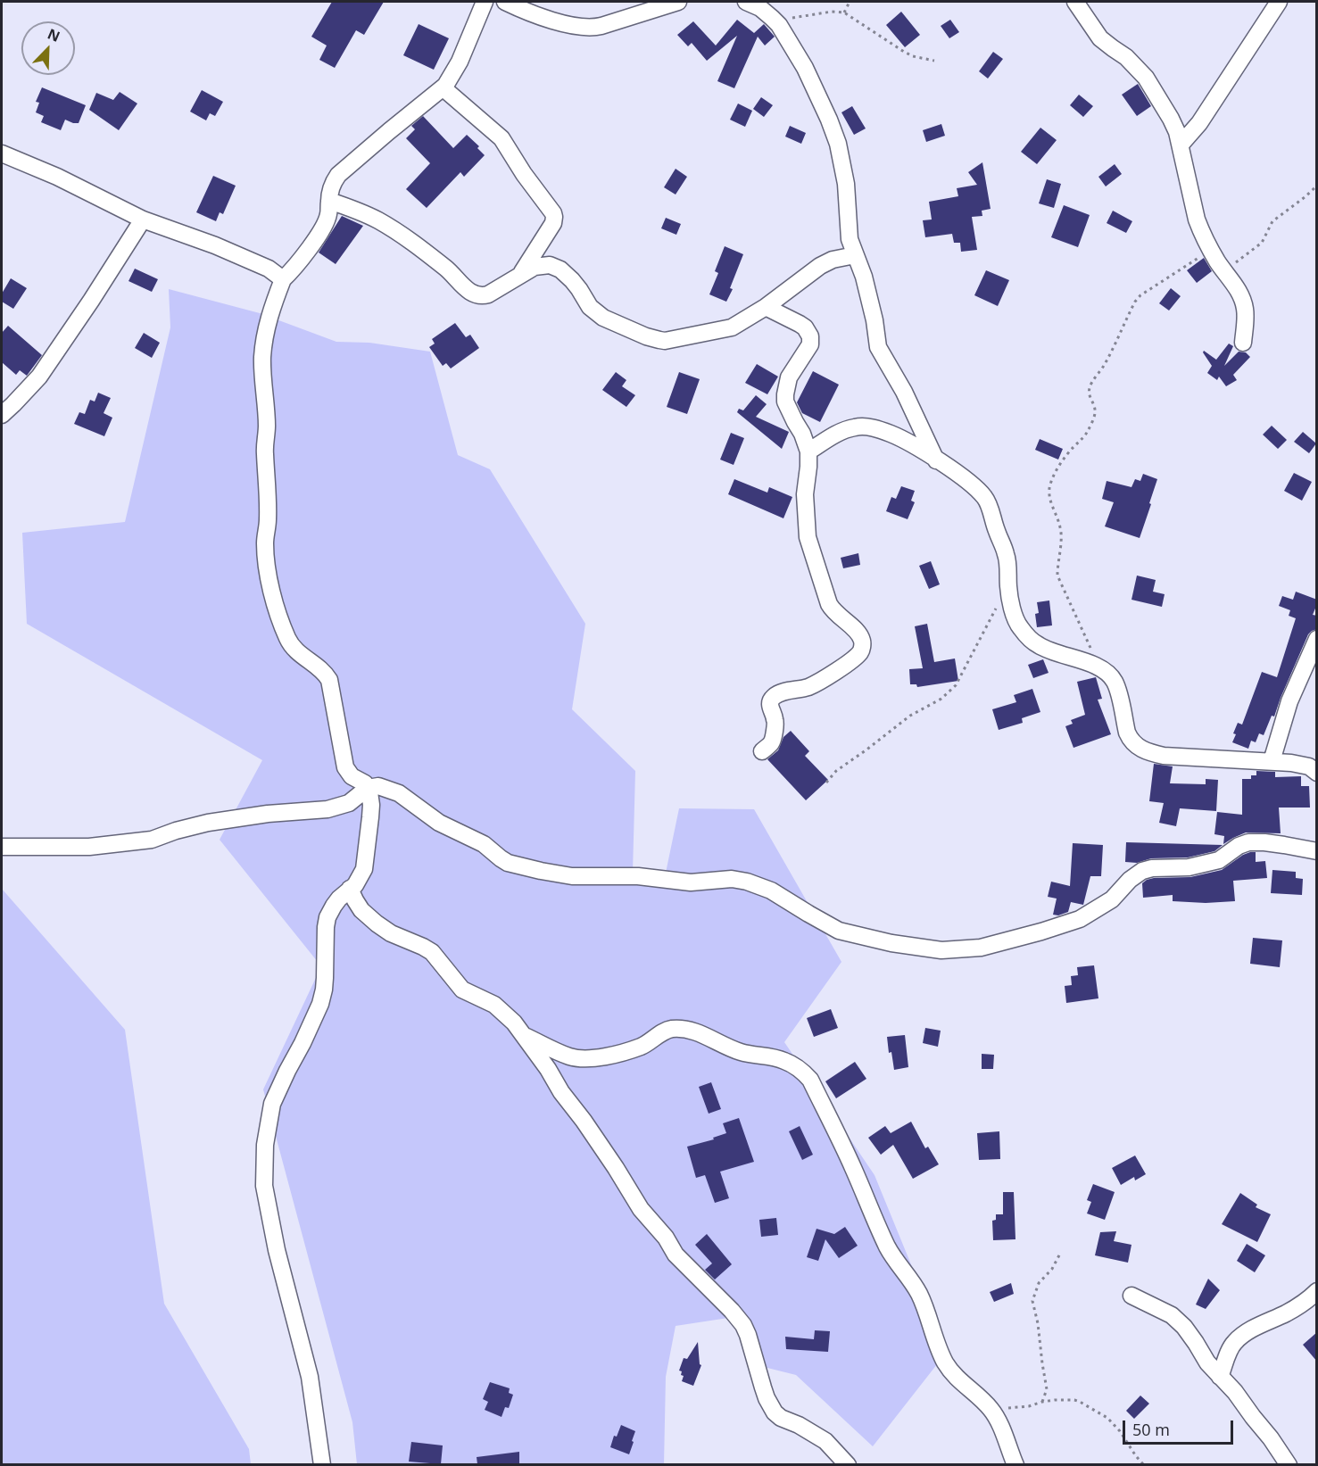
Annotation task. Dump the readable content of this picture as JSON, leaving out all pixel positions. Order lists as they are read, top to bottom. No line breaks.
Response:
{"scale_bar":"50 m","north":"top right"}
